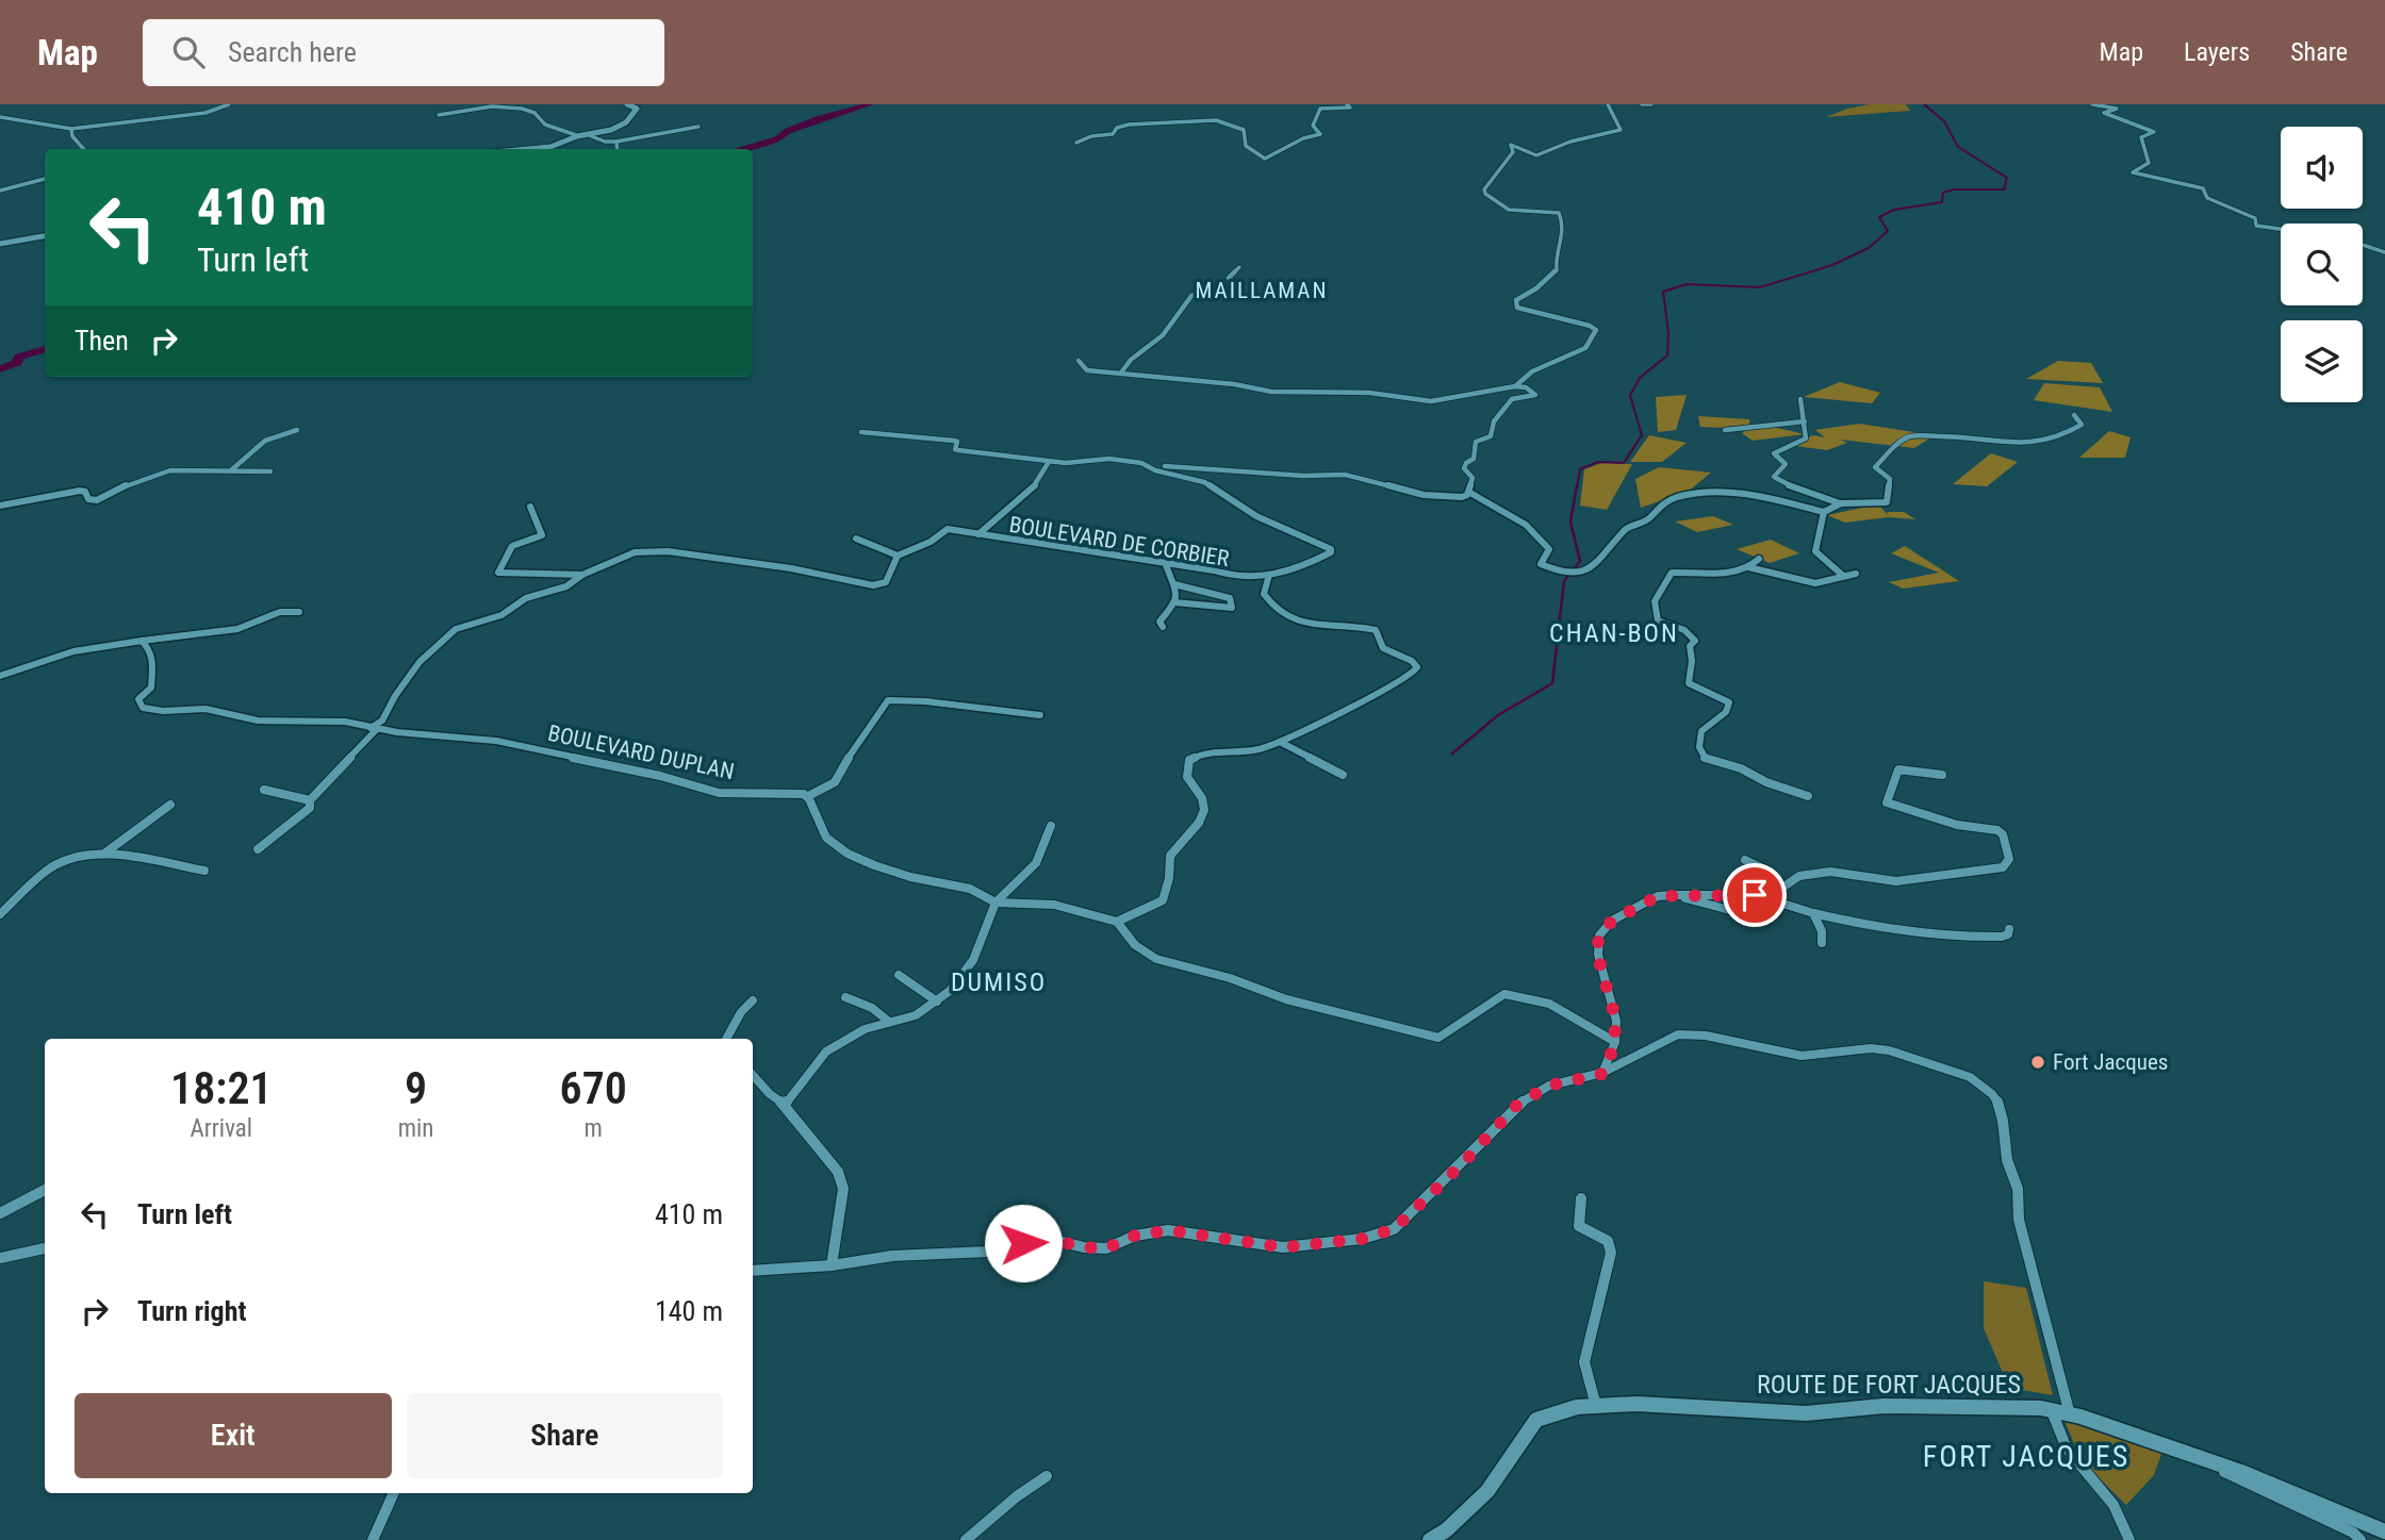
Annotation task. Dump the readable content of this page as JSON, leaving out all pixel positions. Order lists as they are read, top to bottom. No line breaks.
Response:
{"streets":{"street":["BOULEVARD DE CORBIER","BOULEVARD DUPLAN","ROUTE DE FORT JACQUES"]},"districts":["MAILLAMAN","CHAN-BON","DUMISO","FORT JACQUES"],"places":["Fort Jacques"],"page":{"header":"Map","search":"Search here","nav":["Map","Layers","Share"],"turn":["410 m","Turn left"],"then":"Then","eta":["18:21","Arrival","9","min","670","m"],"list":[{"name":"Turn left","value":"410 m"},{"name":"Turn right","value":"140 m"}],"buttons":["Exit","Share"]}}
